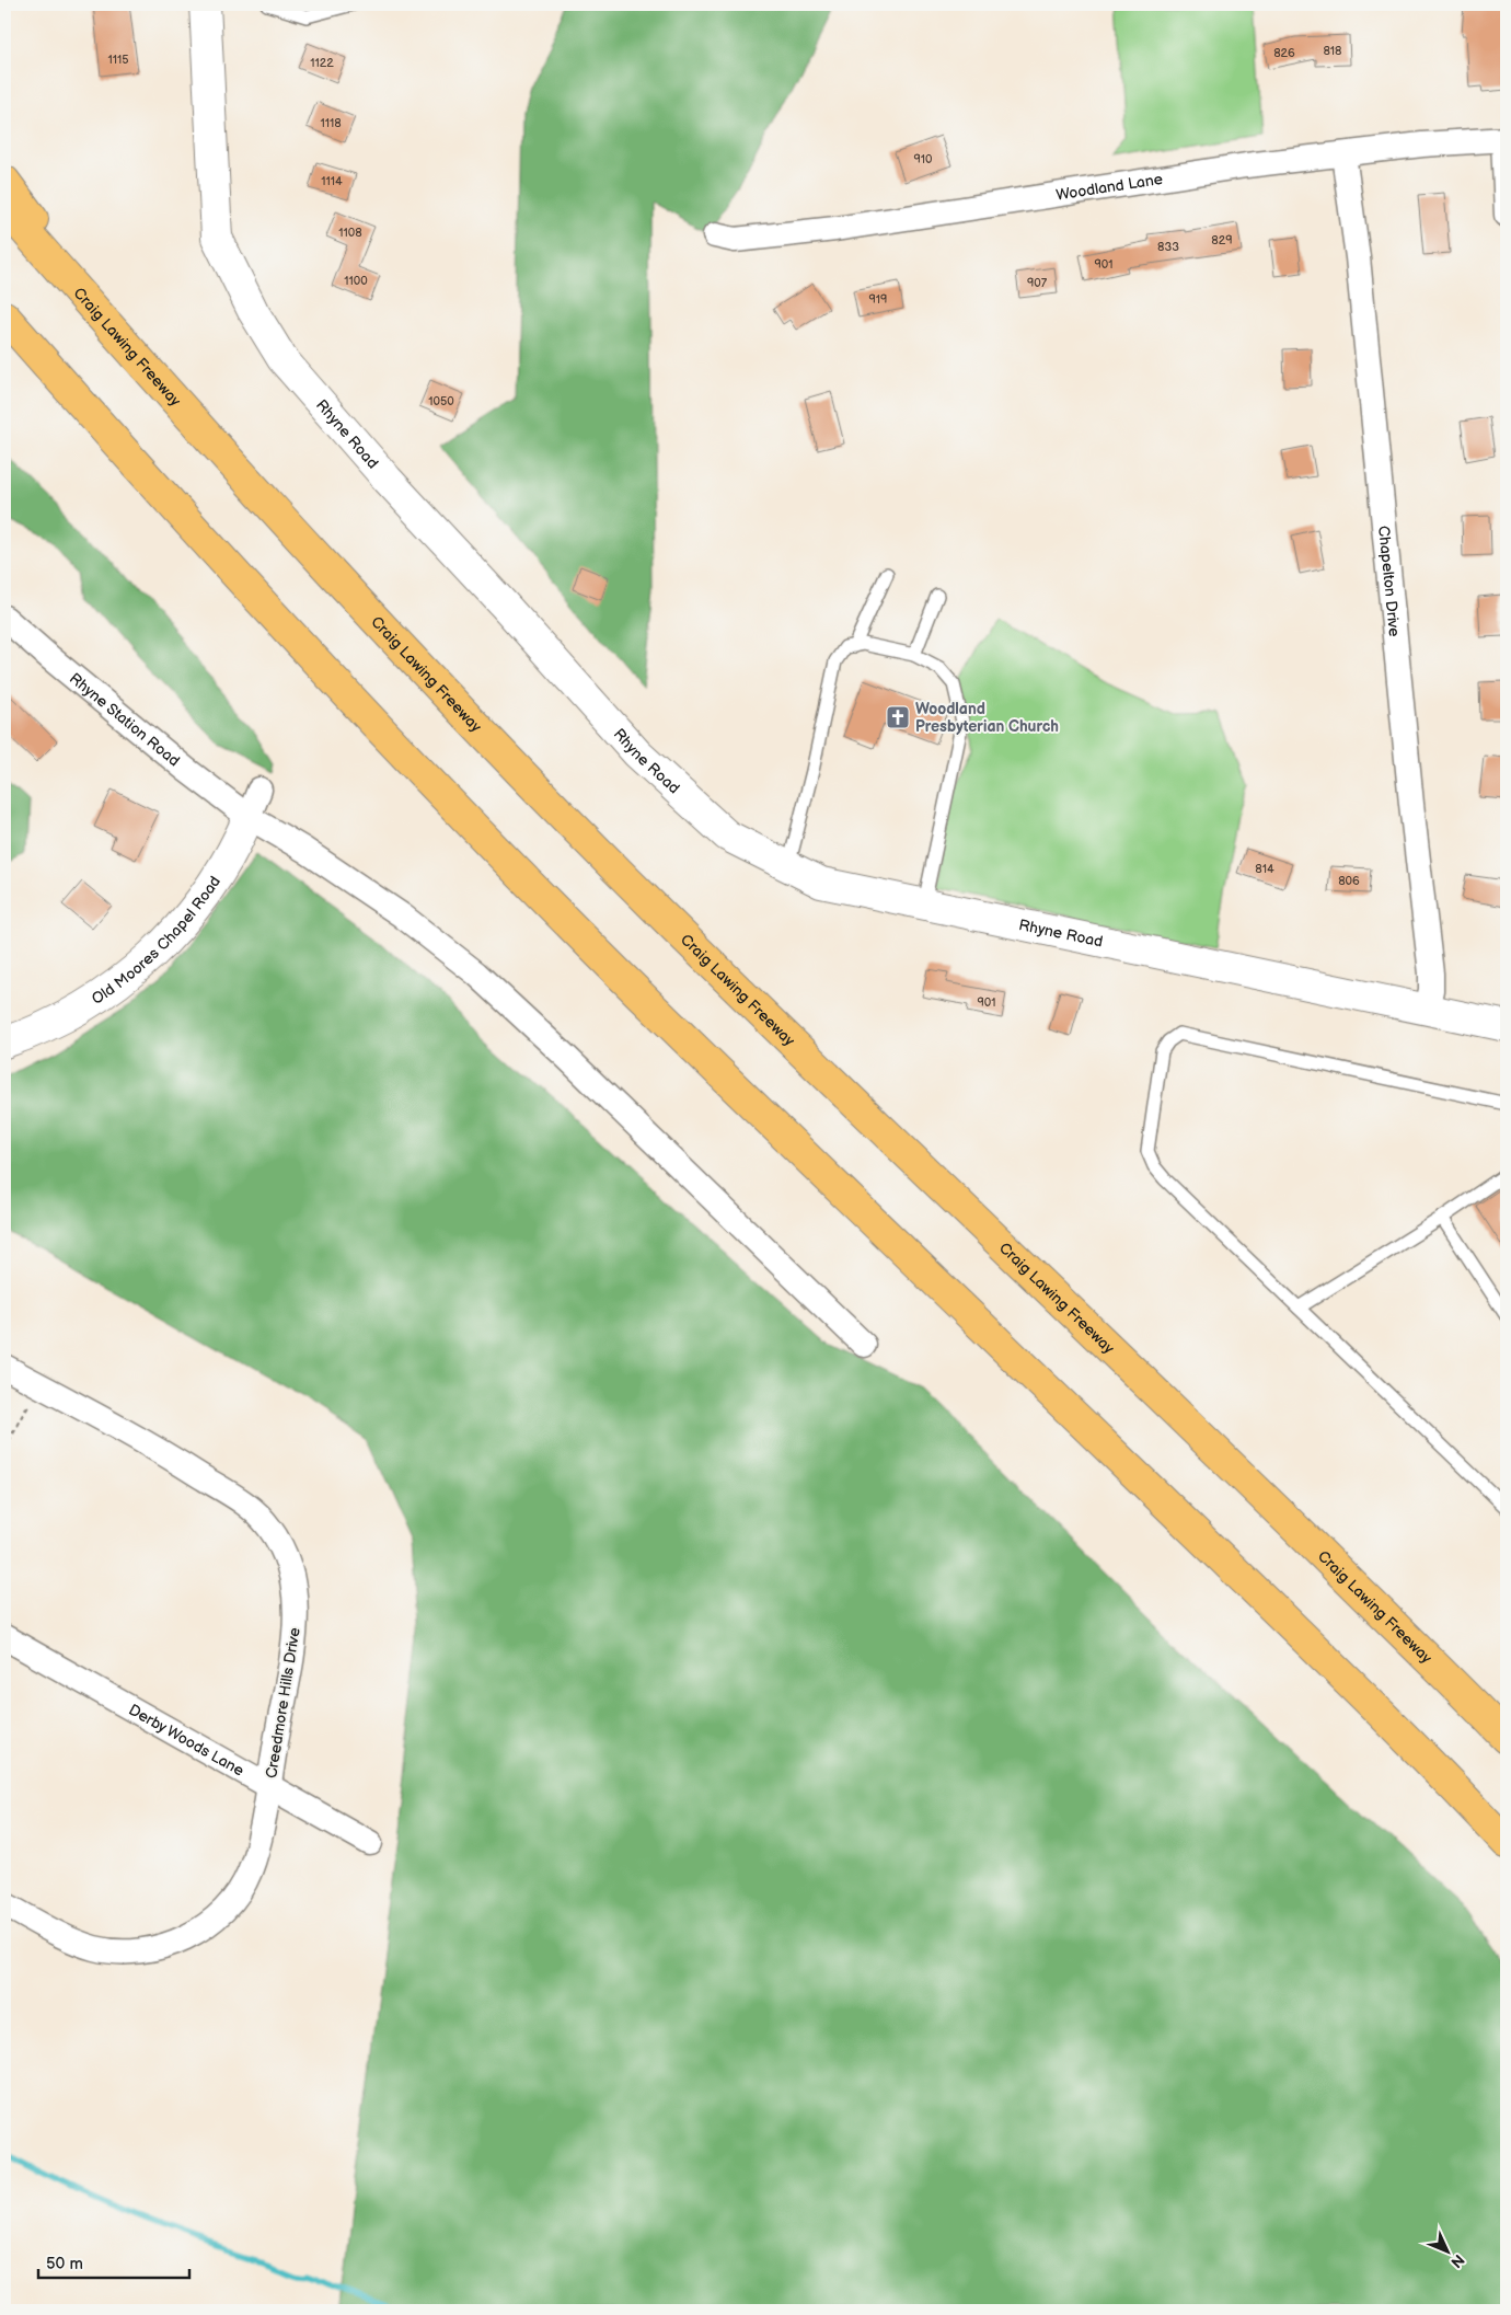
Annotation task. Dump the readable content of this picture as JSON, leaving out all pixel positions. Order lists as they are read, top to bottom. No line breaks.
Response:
{"streets":{"highway":["Craig Lawing Freeway"],"street":["Woodland Lane","Rhyne Road","Chapelton Drive","Rhyne Station Road","Old Moores Chapel Road","Creedmore Hills Drive","Derby Woods Lane"]},"crossings":[["Woodland Lane","Chapelton Drive"],["Rhyne Road","Chapelton Drive"],["Rhyne Station Road","Old Moores Chapel Road"],["Creedmore Hills Drive","Derby Woods Lane"]],"places":{"church":["Woodland Presbyterian Church"]},"house_numbers":["818","826","1115","1122","1118","910","1114","1108","829","833","901","1100","907","919","1050","814","806","901"],"scale_bar":"50 m","north":"bottom right"}
